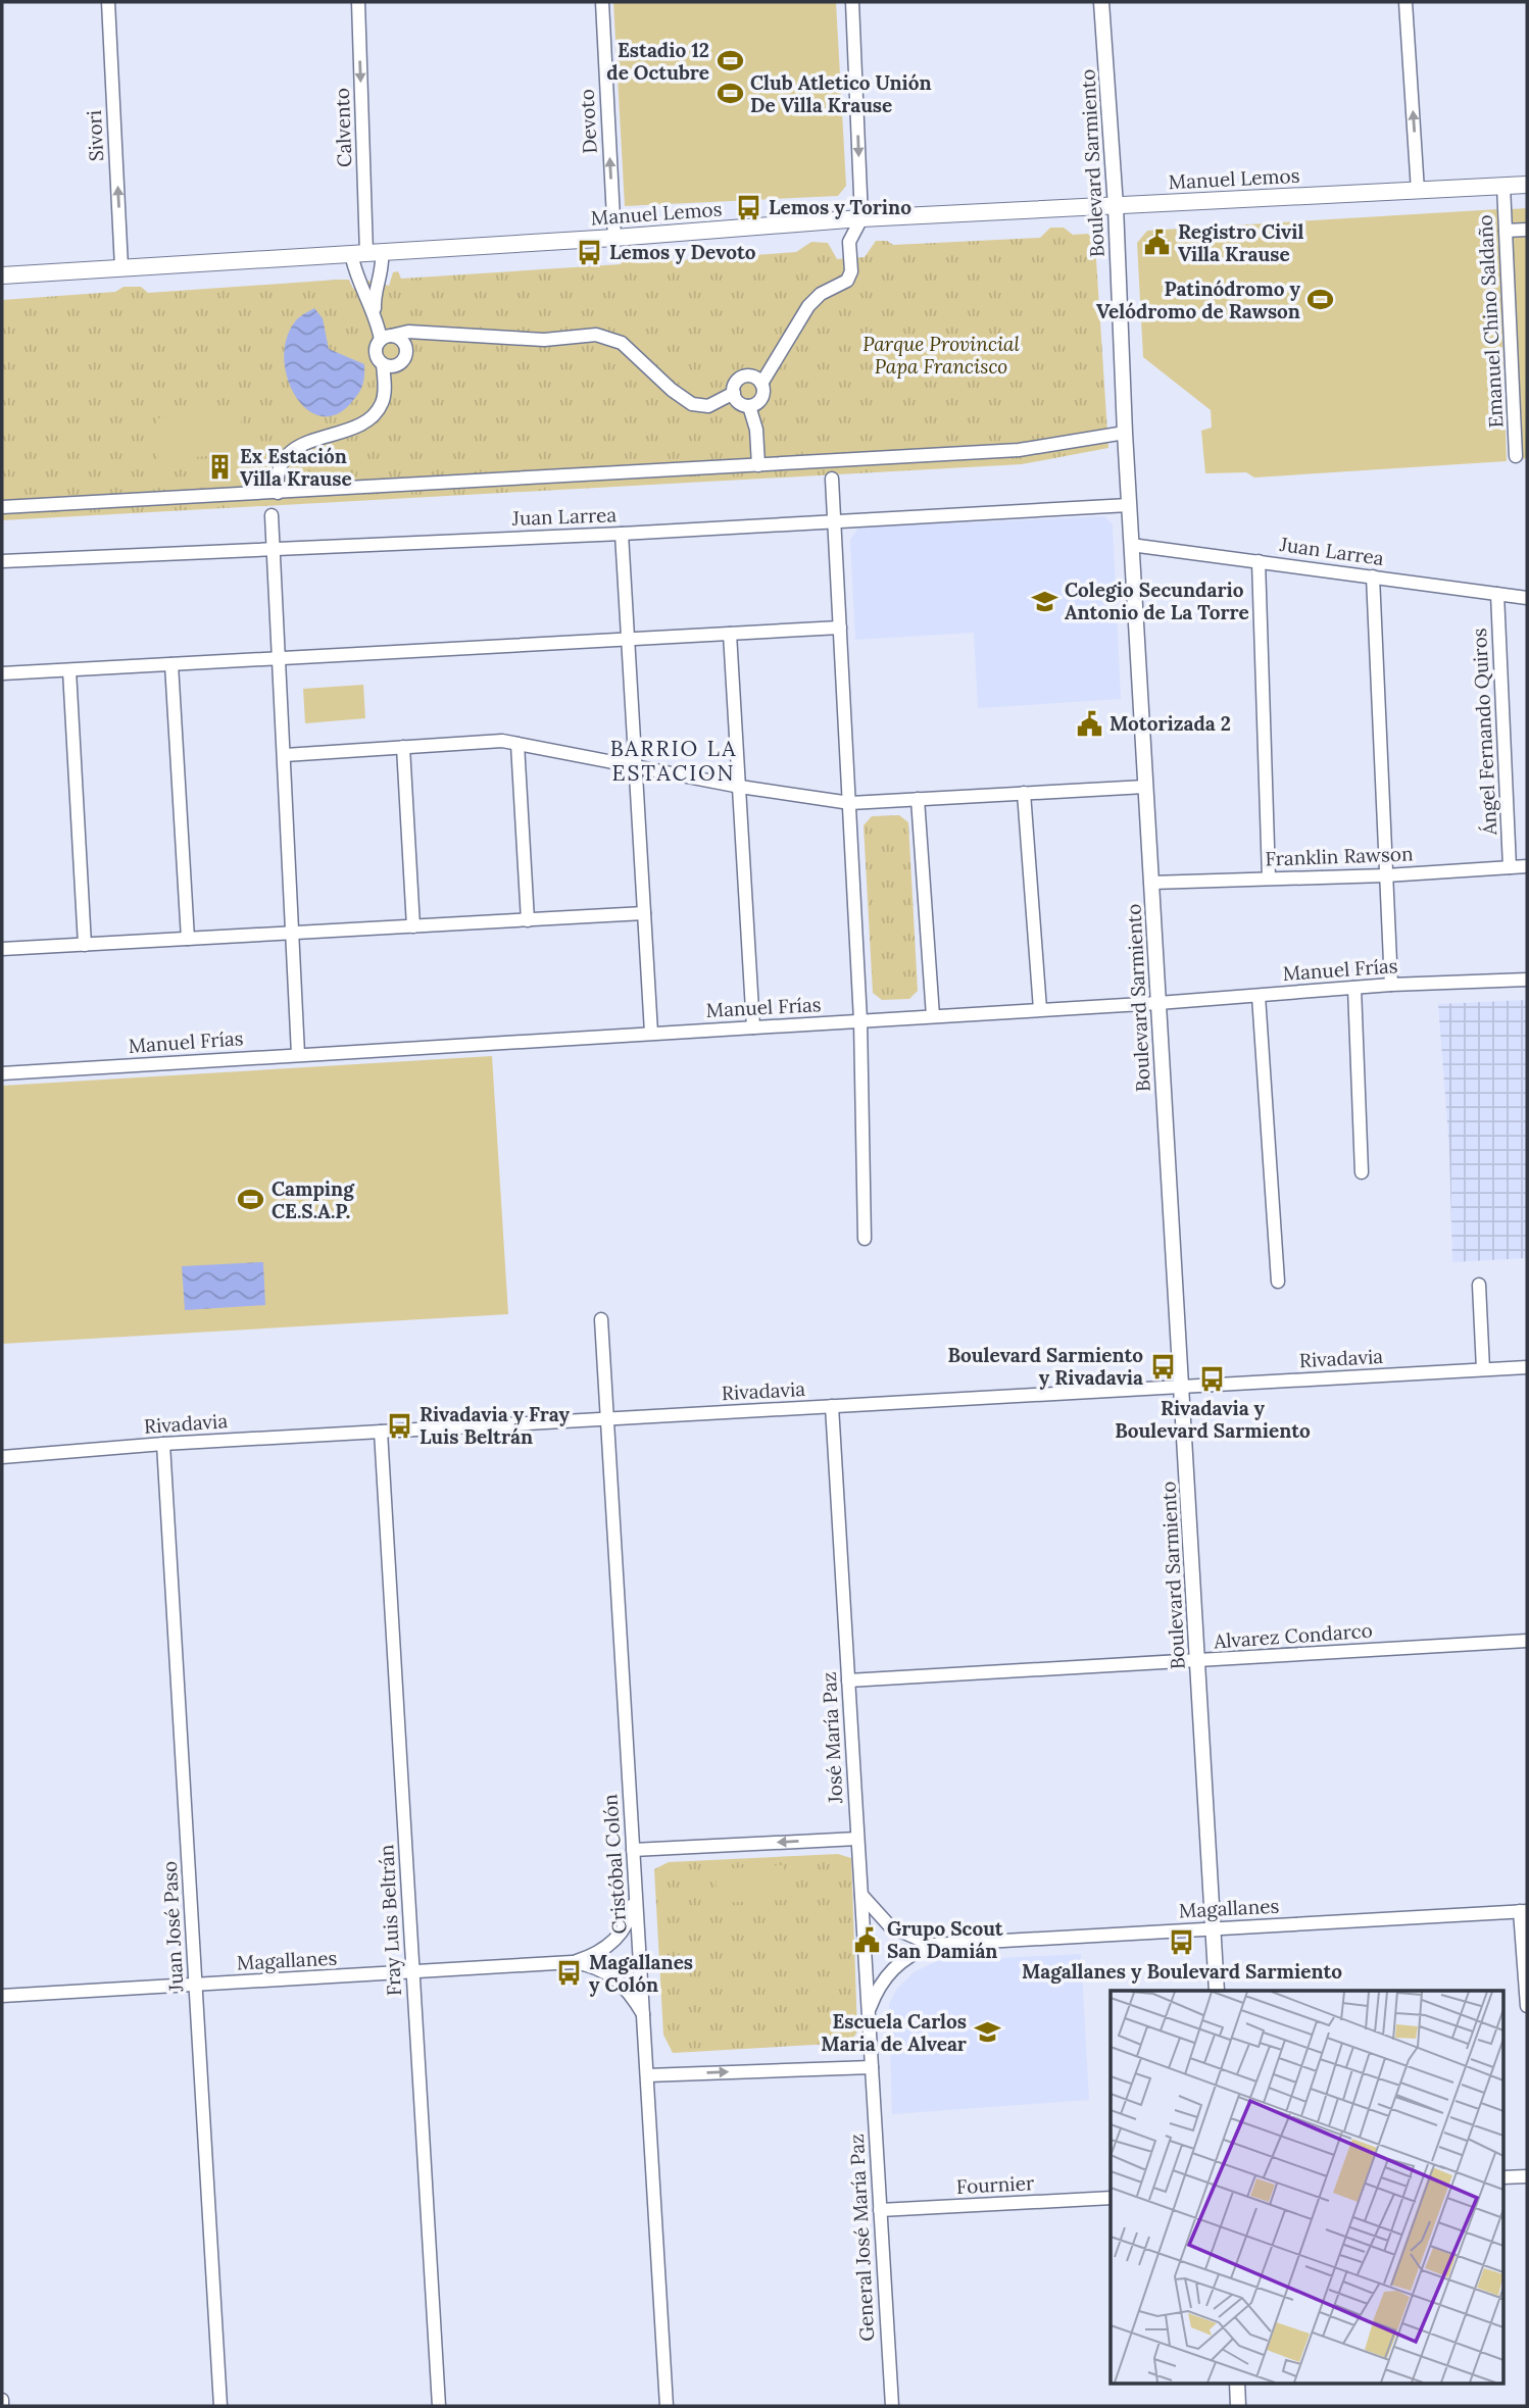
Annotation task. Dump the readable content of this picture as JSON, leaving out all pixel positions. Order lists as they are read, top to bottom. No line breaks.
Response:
{"streets":{"main road":["Manuel Lemos"],"street":["Devoto","Calvento","Sivori","Boulevard Sarmiento","Emanuel Chino Saldaño","Juan Larrea","Ángel Fernando Quiros","Franklin Rawson","Manuel Frías","Rivadavia","Alvarez Condarco","José María Paz","Cristóbal Colón","Magallanes","Fray Luis Beltrán","Juan José Paso","Fournier","General José María Paz"]},"crossings":[["Devoto","Manuel Lemos"],["Calvento","Manuel Lemos"],["Sivori","Manuel Lemos"],["Boulevard Sarmiento","Manuel Lemos"],["Boulevard Sarmiento","Juan Larrea"],["Boulevard Sarmiento","Franklin Rawson"],["Boulevard Sarmiento","Manuel Frías"],["Boulevard Sarmiento","Rivadavia"],["Boulevard Sarmiento","Alvarez Condarco"],["Boulevard Sarmiento","Magallanes"],["Manuel Lemos","Emanuel Chino Saldaño"],["Juan Larrea","Ángel Fernando Quiros"],["Ángel Fernando Quiros","Franklin Rawson"],["Rivadavia","José María Paz"],["Rivadavia","Cristóbal Colón"],["Rivadavia","Fray Luis Beltrán"],["Rivadavia","Juan José Paso"],["Alvarez Condarco","José María Paz"],["José María Paz","General José María Paz"],["Cristóbal Colón","Magallanes"],["Magallanes","Fray Luis Beltrán"],["Magallanes","Juan José Paso"],["Fournier","General José María Paz"]],"one_way":["Devoto","Calvento","Sivori"],"districts":["BARRIO LA ESTACION"],"parks":["Parque Provincial Papa Francisco"],"places":{"sports":["Estadio 12 de Octubre","Club Atletico Unión De Villa Krause","Patinódromo y Velódromo de Rawson","Camping CE.S.A.P."],"bus stop":["Lemos y Torino","Lemos y Devoto","Boulevard Sarmiento y Rivadavia","Rivadavia y Boulevard Sarmiento","Rivadavia y Fray Luis Beltrán","Magallanes y Boulevard Sarmiento","Magallanes y Colón"],"public building":["Registro Civil Villa Krause","Motorizada 2","Grupo Scout San Damián"],"building":["Ex Estación Villa Krause"],"school or university":["Colegio Secundario Antonio de La Torre","Escuela Carlos Maria de Alvear"]}}
